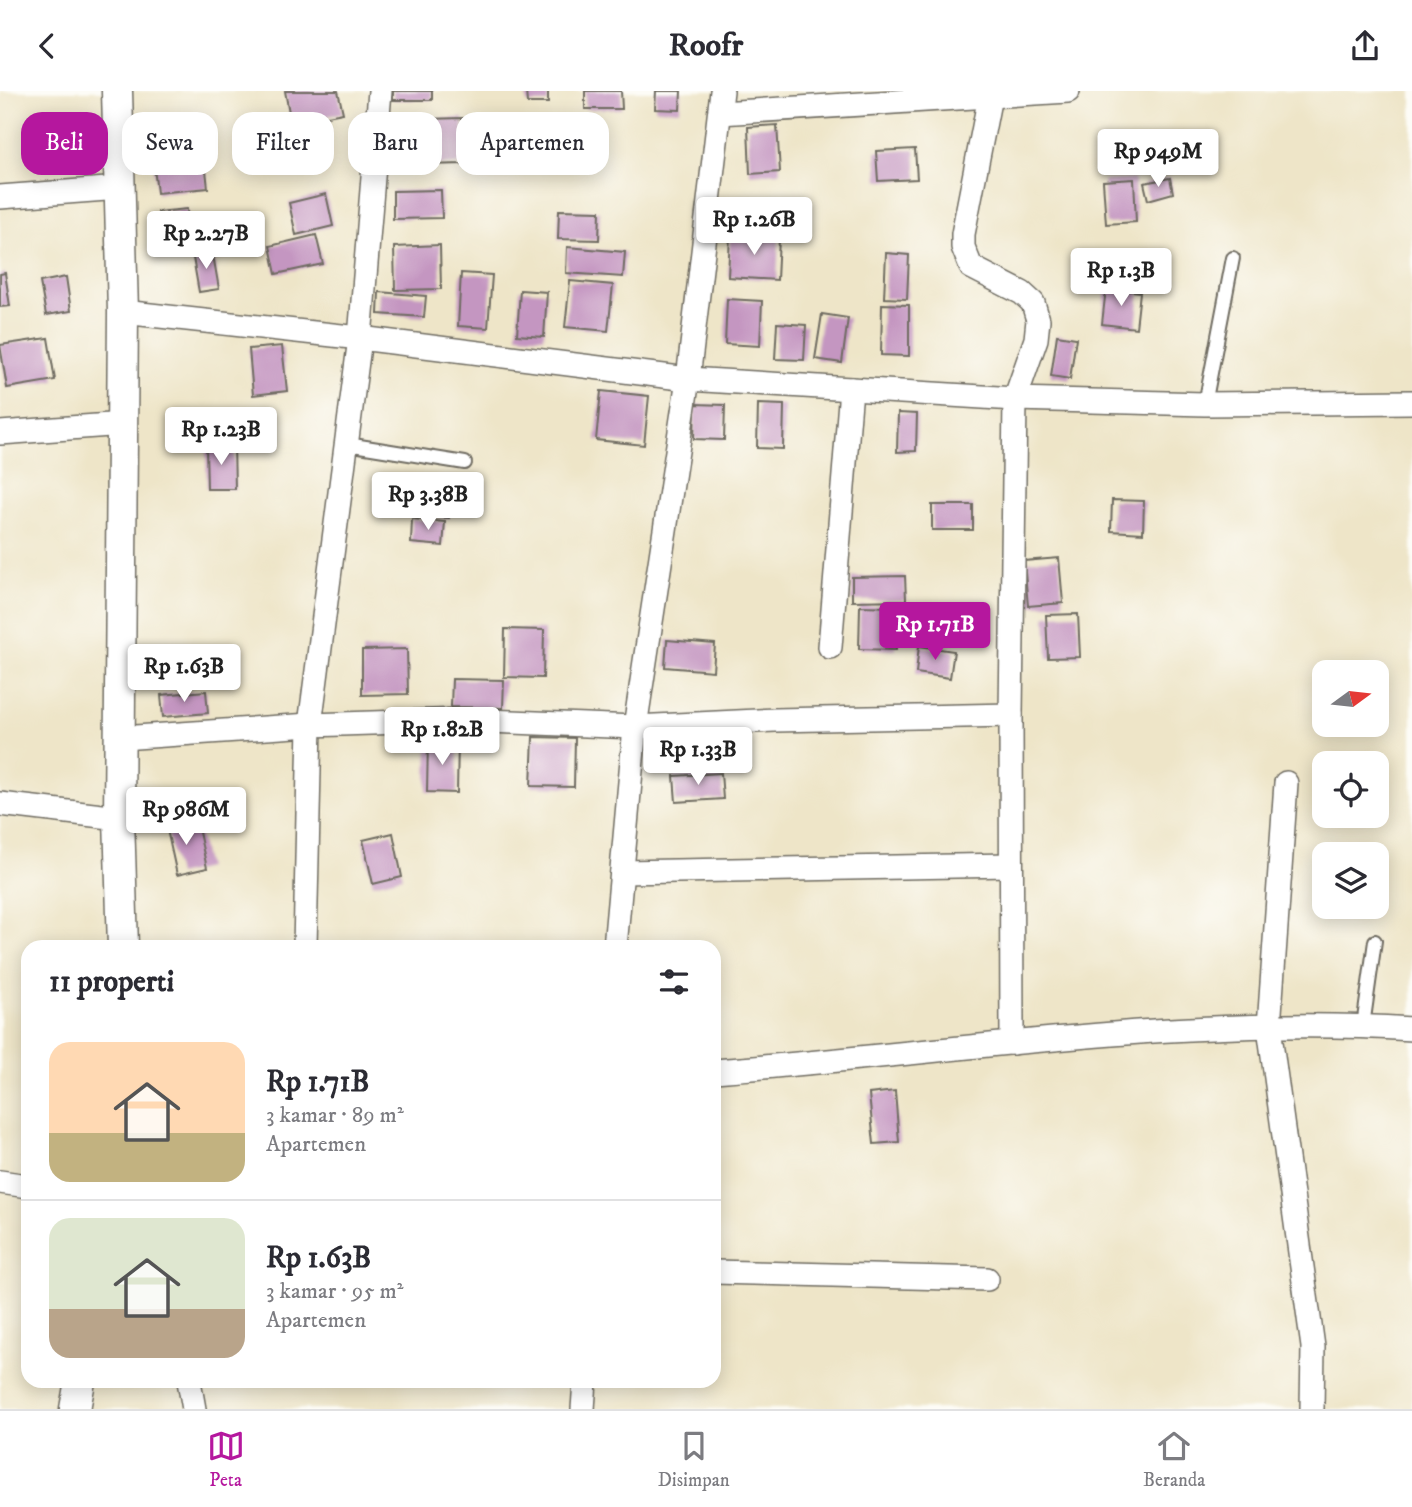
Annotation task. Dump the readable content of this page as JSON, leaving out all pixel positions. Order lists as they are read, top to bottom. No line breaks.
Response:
{"north":"right","page":{"header":"Roofr","chip":["Beli","Sewa","Filter","Baru","Apartemen"],"price":["Rp 949M","Rp 1.26B","Rp 2.27B","Rp 1.3B","Rp 1.23B","Rp 3.38B","Rp 1.71B","Rp 1.63B","Rp 1.82B","Rp 1.33B","Rp 986M"],"heading":"11 properti","list":[{"name":"Rp 1.71B","note":"3 kamar · 89 m² · Apartemen"},{"name":"Rp 1.63B","note":"3 kamar · 95 m² · Apartemen"}],"tabs":["Peta","Disimpan","Beranda"]}}
